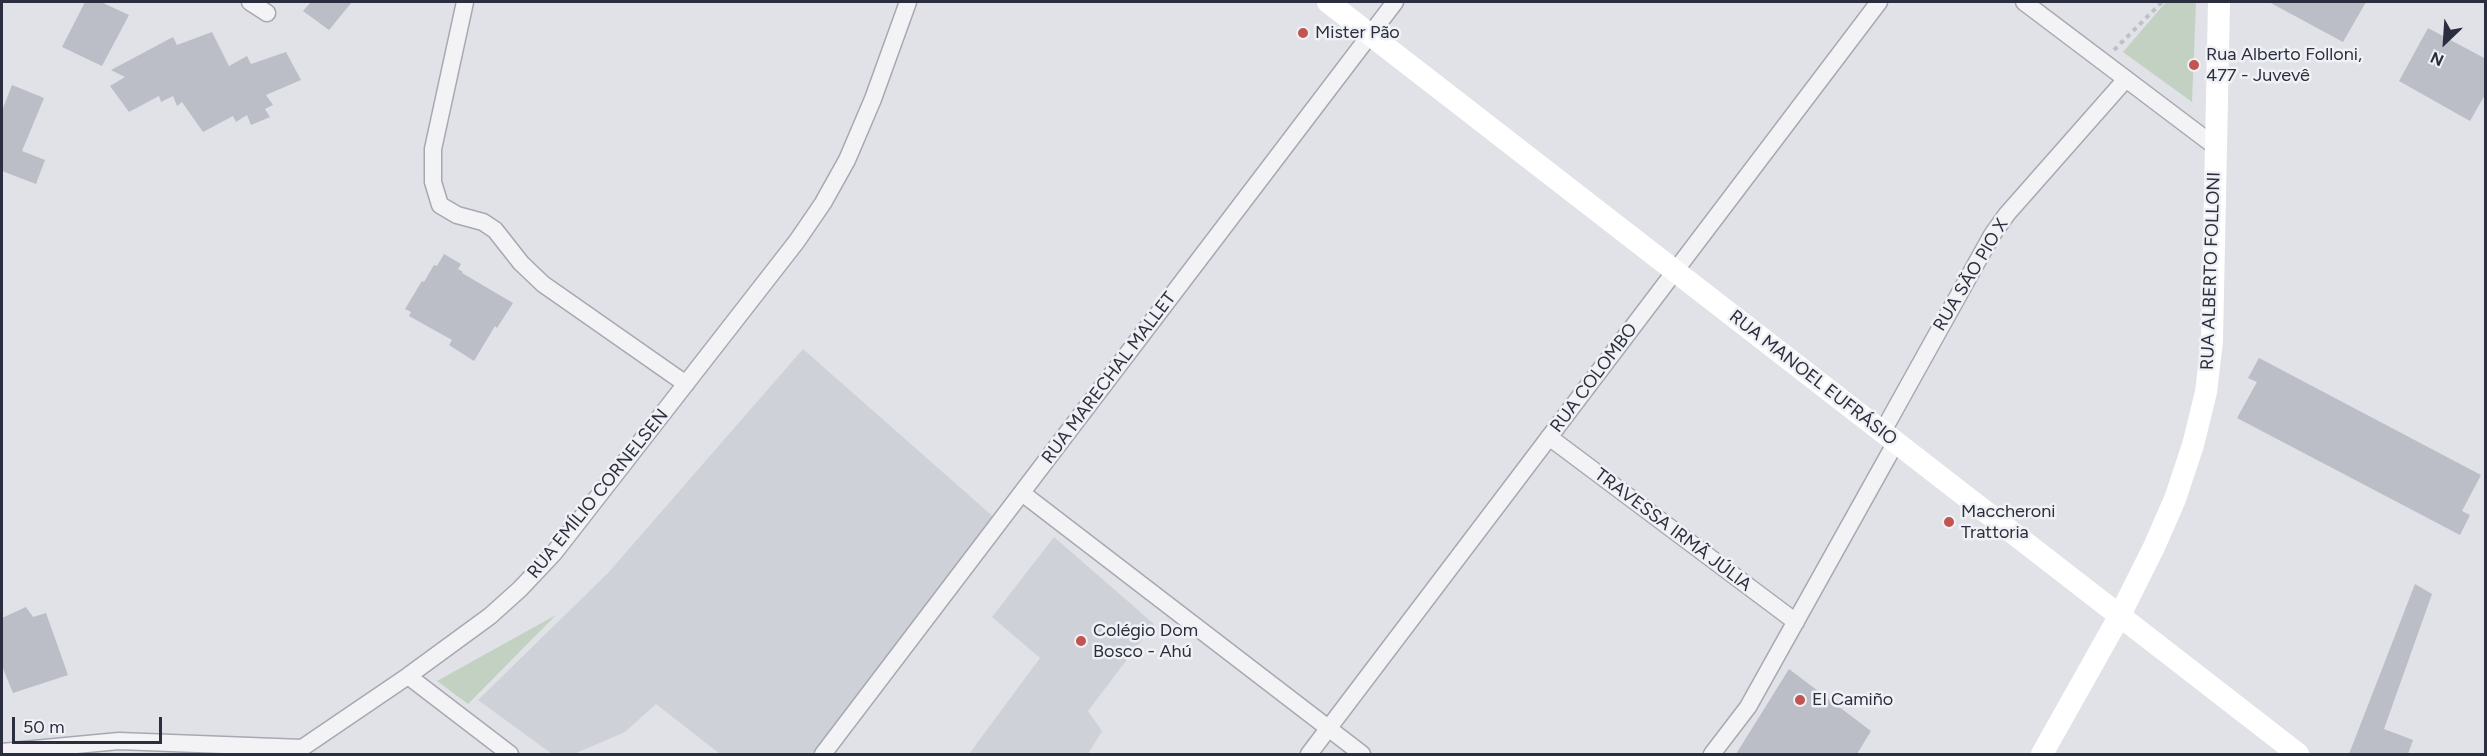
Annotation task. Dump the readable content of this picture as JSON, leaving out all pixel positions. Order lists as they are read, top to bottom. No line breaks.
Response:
{"streets":{"street":["RUA ALBERTO FOLLONI","RUA SÃO PIO X","RUA MARECHAL MALLET","RUA COLOMBO","RUA MANOEL EUFRÁSIO","RUA EMÍLIO CORNELSEN","TRAVESSA IRMÃ JÚLIA"]},"crossings":[["RUA ALBERTO FOLLONI","RUA MANOEL EUFRÁSIO"],["RUA SÃO PIO X","RUA MANOEL EUFRÁSIO"],["RUA SÃO PIO X","TRAVESSA IRMÃ JÚLIA"],["RUA MARECHAL MALLET","RUA MANOEL EUFRÁSIO"],["RUA COLOMBO","RUA MANOEL EUFRÁSIO"],["RUA COLOMBO","TRAVESSA IRMÃ JÚLIA"]],"places":["Mister Pão","Rua Alberto Folloni, 477 - Juvevê","Maccheroni Trattoria","Colégio Dom Bosco - Ahú","El Camiño"],"scale_bar":"50 m","north":"bottom left"}
